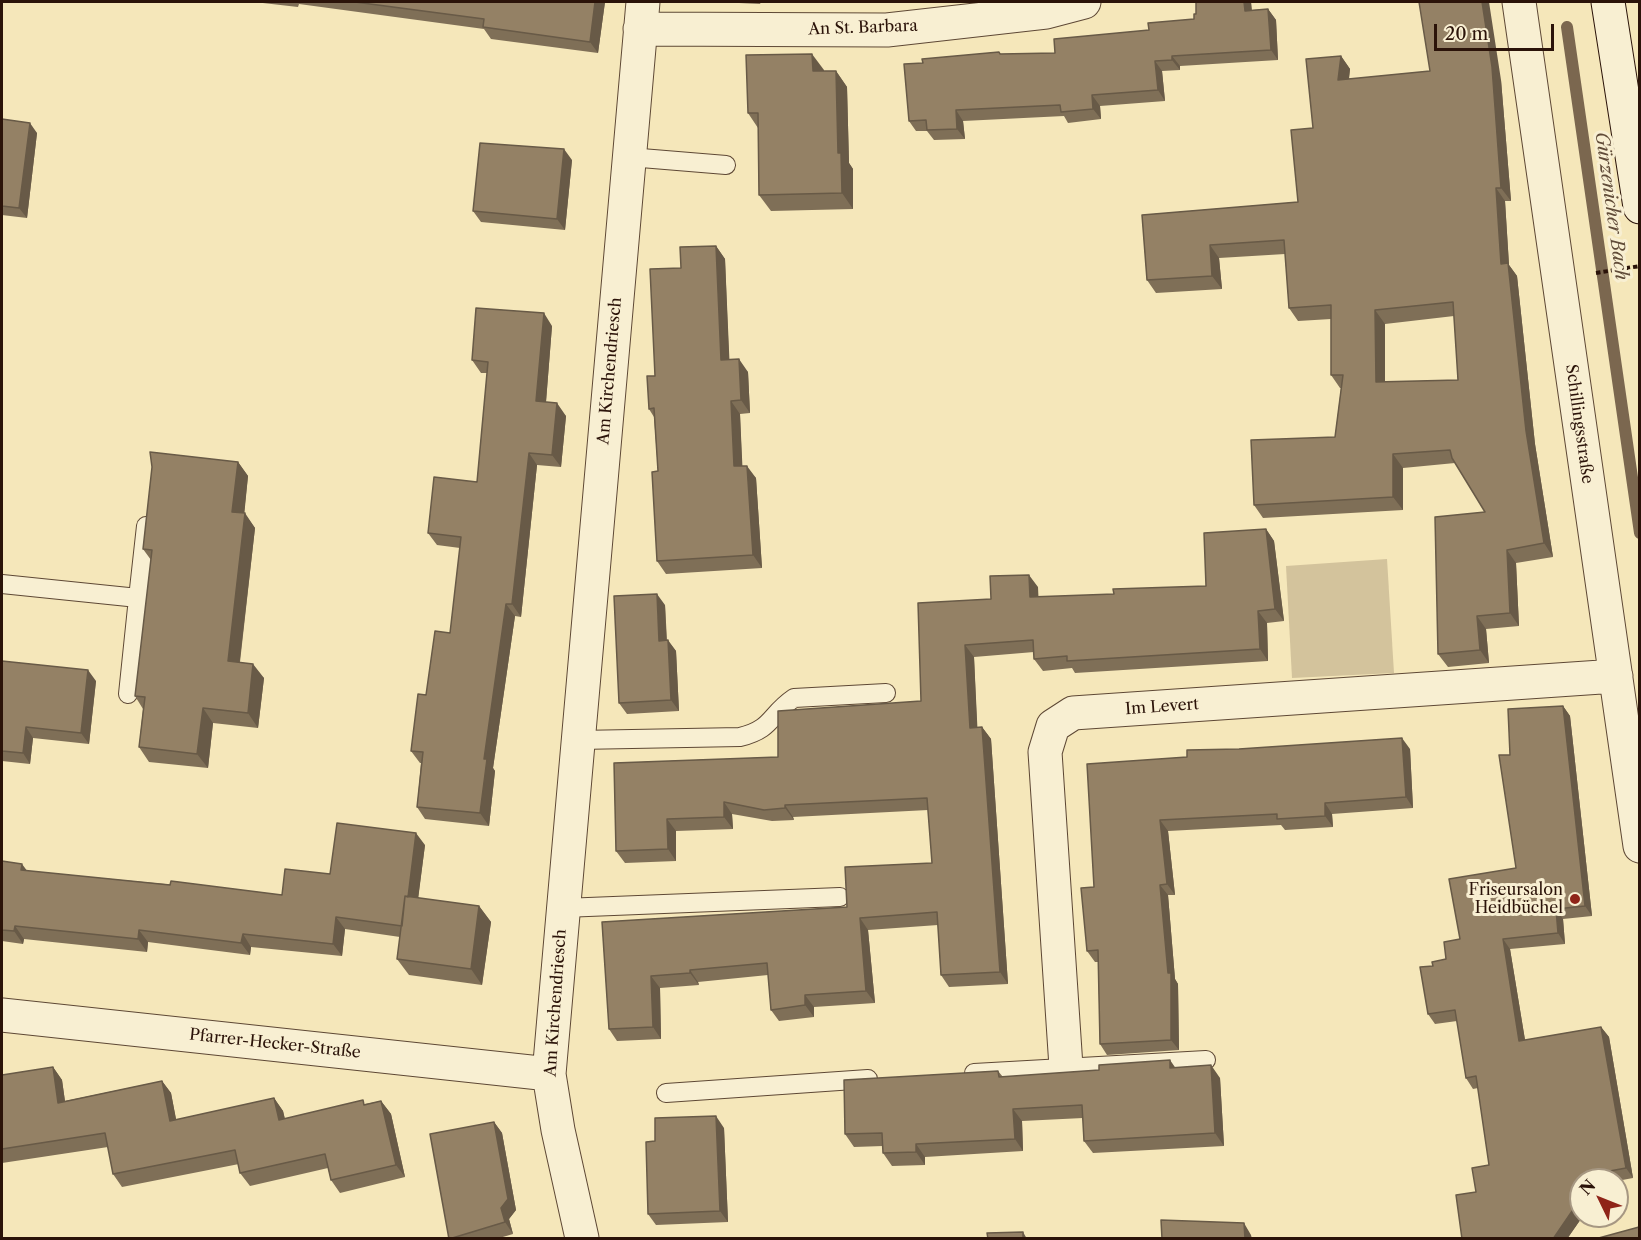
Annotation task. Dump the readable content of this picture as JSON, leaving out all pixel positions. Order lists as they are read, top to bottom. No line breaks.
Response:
{"streets":{"street":["An St. Barbara","Am Kirchendriesch","Schillingsstraße","Im Levert","Pfarrer-Hecker-Straße"]},"crossings":[["An St. Barbara","Am Kirchendriesch"],["Am Kirchendriesch","Pfarrer-Hecker-Straße"],["Schillingsstraße","Im Levert"]],"water":["Gürzenicher Bach"],"places":["Friseursalon Heidbüchel"],"scale_bar":"20 m","north":"top left"}
